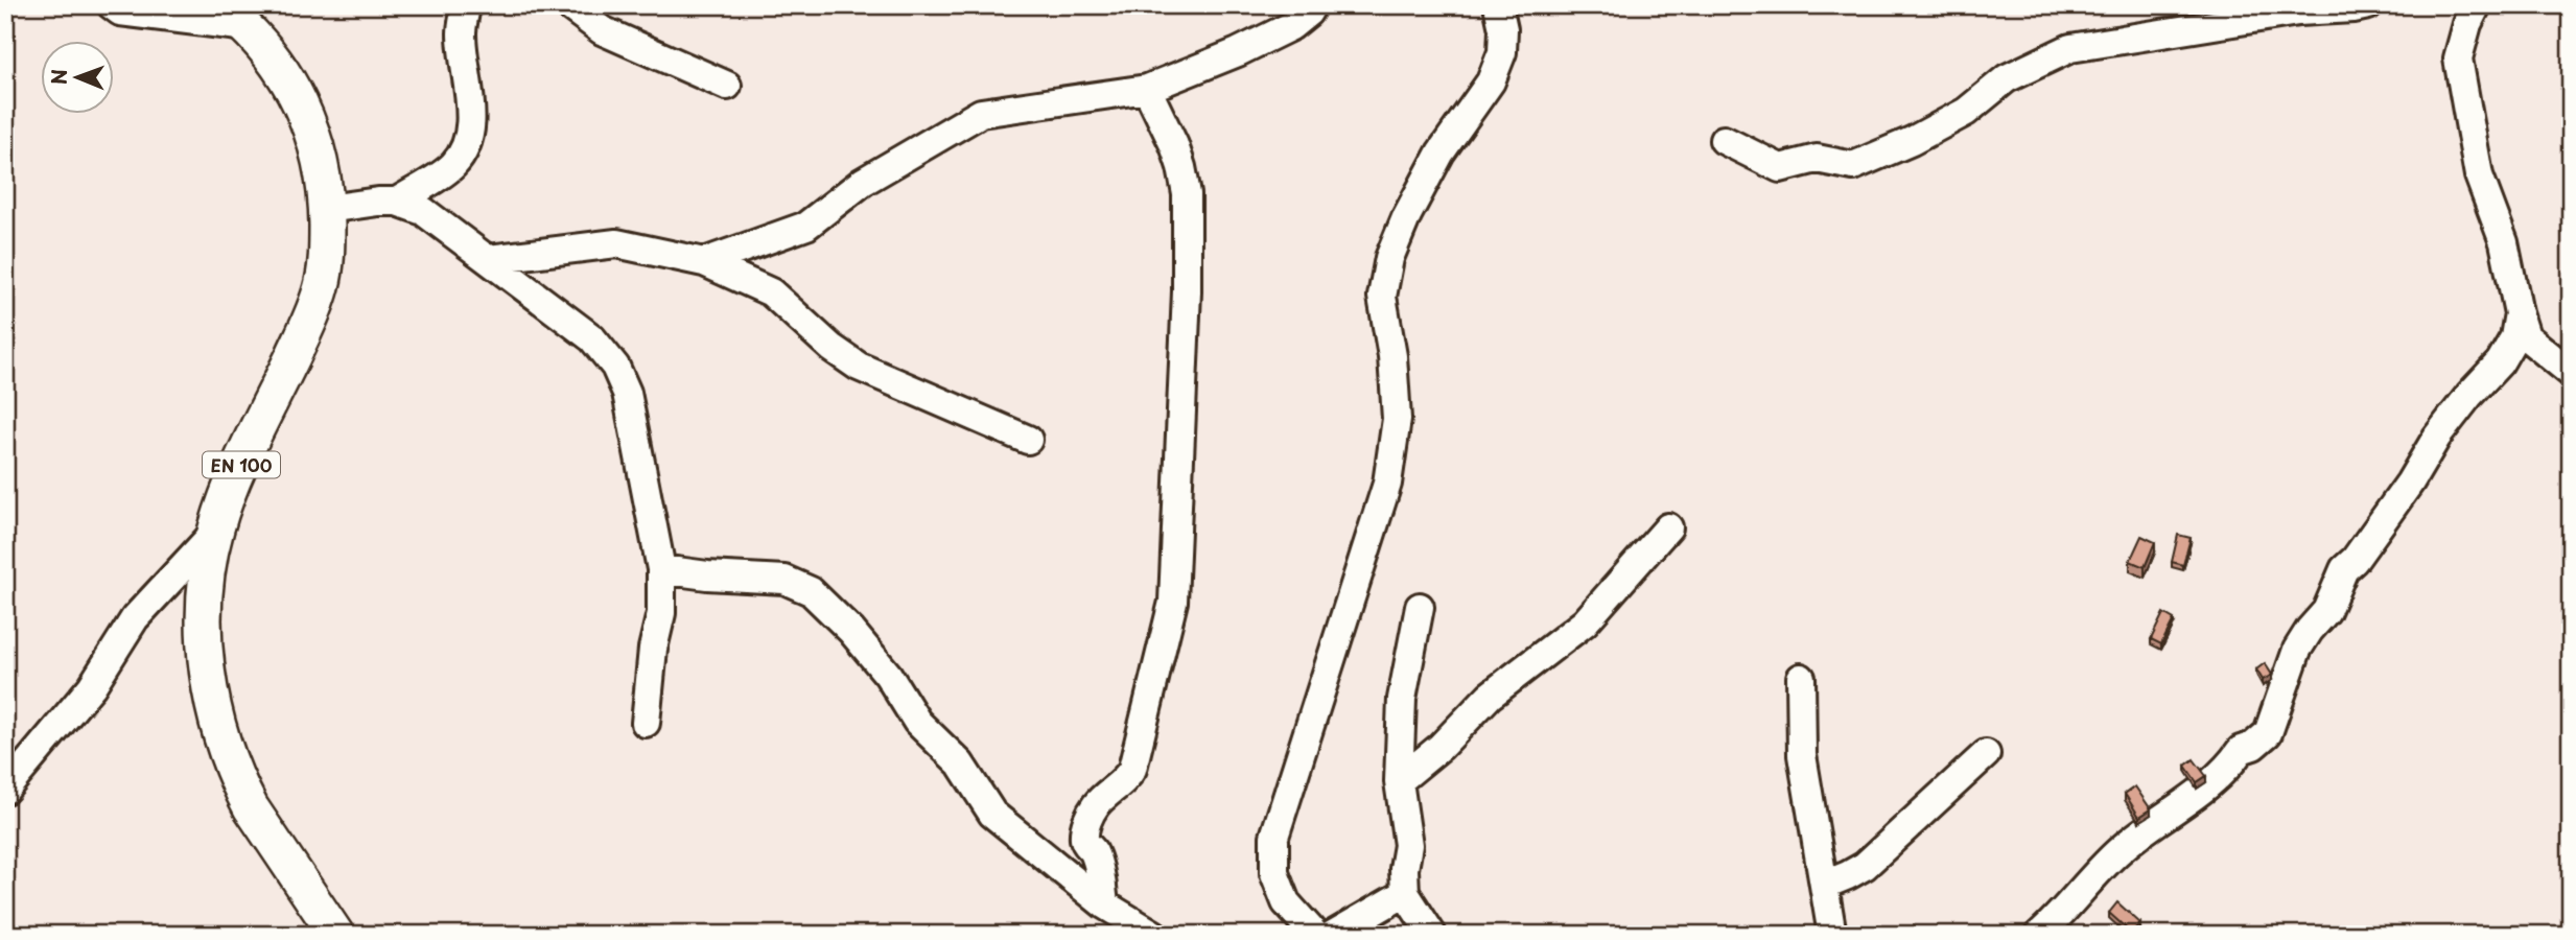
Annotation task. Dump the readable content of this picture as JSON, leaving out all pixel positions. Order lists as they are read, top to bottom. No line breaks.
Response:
{"streets":{"main road":["EN 100"]},"north":"left"}
